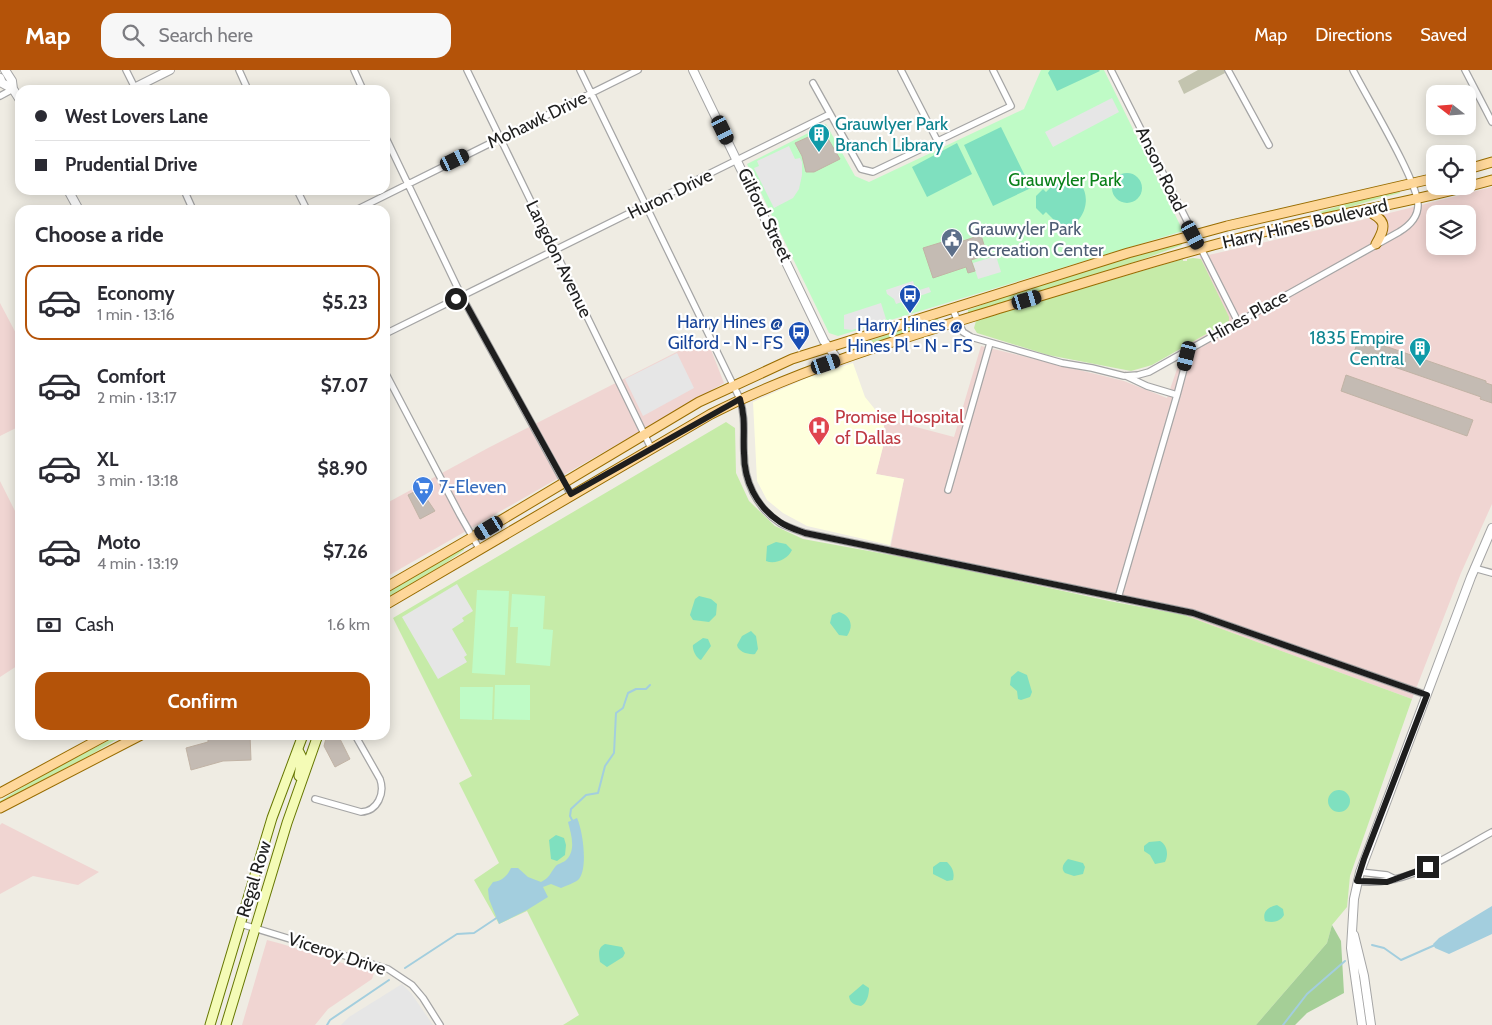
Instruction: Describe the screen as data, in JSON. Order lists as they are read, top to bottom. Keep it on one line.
{"streets":{"main road":["Harry Hines Boulevard","Regal Row"],"street":["Mohawk Drive","Anson Road","Huron Drive","Gilford Street","Langdon Avenue","Hines Place","Viceroy Drive"]},"crossings":[["Mohawk Drive","Langdon Avenue"],["Anson Road","Harry Hines Boulevard"],["Anson Road","Hines Place"],["Huron Drive","Gilford Street"],["Huron Drive","Langdon Avenue"],["Gilford Street","Harry Hines Boulevard"],["Harry Hines Boulevard","Langdon Avenue"],["Harry Hines Boulevard","Hines Place"],["Regal Row","Viceroy Drive"]],"parks":["Grauwyler Park"],"places":{"building":["Grauwlyer Park Branch Library","1835 Empire Central"],"public building":["Grauwyler Park Recreation Center"],"bus stop":["Harry Hines @ Hines Pl - N - FS","Harry Hines @ Gilford - N - FS"],"hospital":["Promise Hospital of Dallas"],"supermarket":["7-Eleven"]},"north":"left","page":{"header":"Map","search":"Search here","nav":["Map","Directions","Saved"],"banner":["West Lovers Lane","Prudential Drive"],"heading":"Choose a ride","list":[{"name":"Economy","note":"1 min · 13:16","value":"$5.23"},{"name":"Comfort","note":"2 min · 13:17","value":"$7.07"},{"name":"XL","note":"3 min · 13:18","value":"$8.90"},{"name":"Moto","note":"4 min · 13:19","value":"$7.26"}],"pay":["Cash","1.6 km"],"buttons":"Confirm"}}
